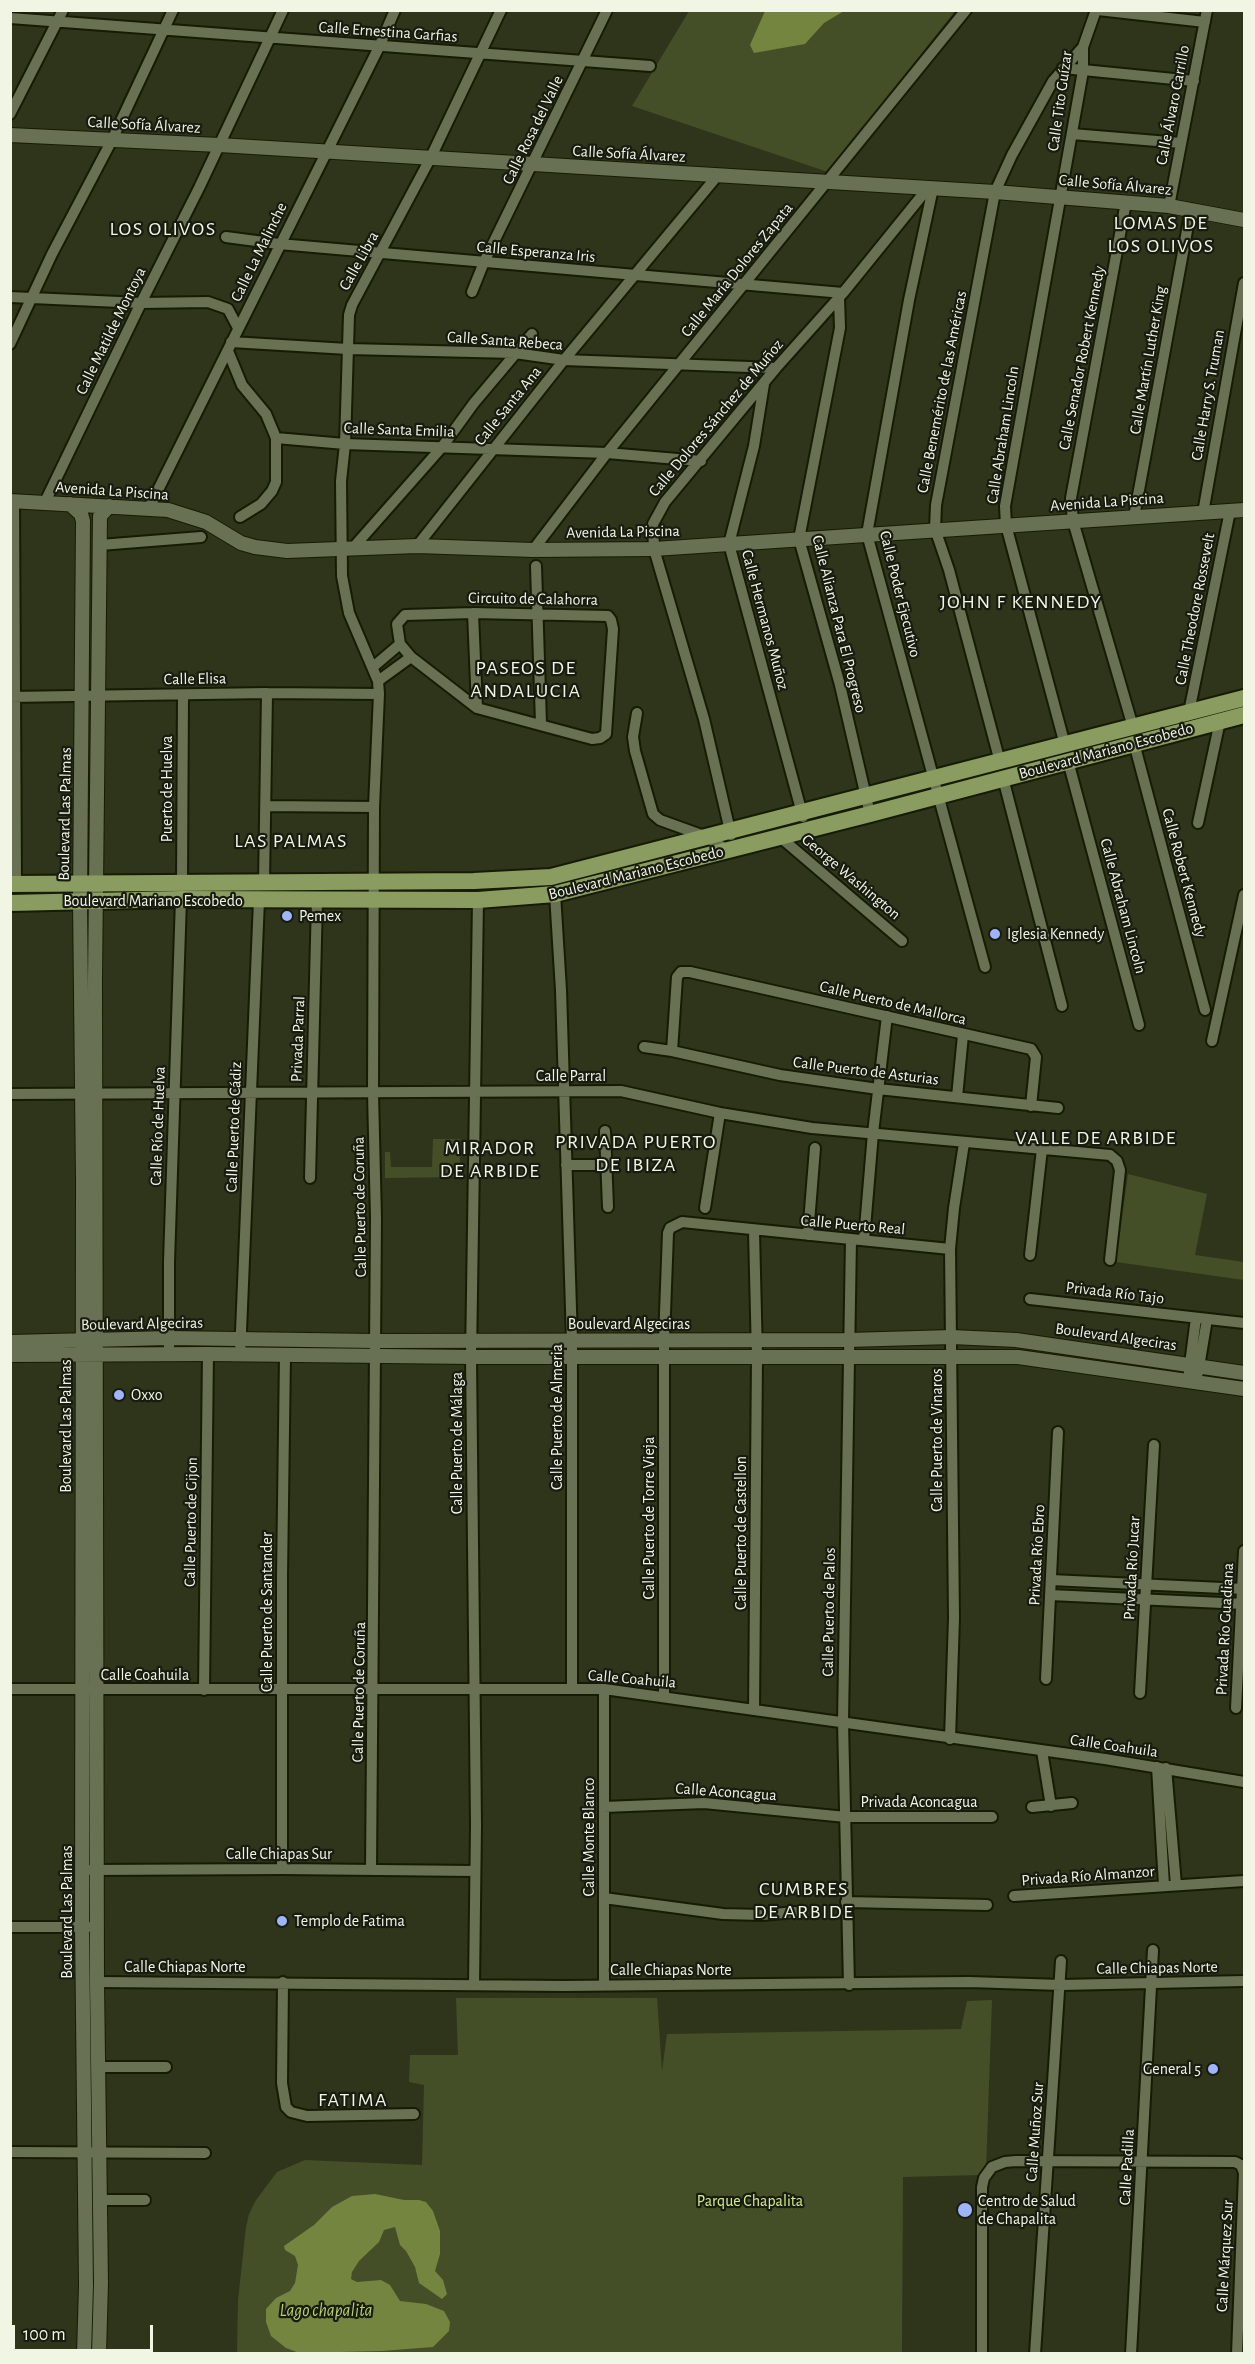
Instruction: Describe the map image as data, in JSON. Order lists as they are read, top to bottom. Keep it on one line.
{"streets":{"main road":["Boulevard Mariano Escobedo"],"street":["Calle Ernestina Garfias","Calle Tito Guízar","Calle Álvaro Carrillo","Calle Sofía Álvarez","Calle Rosa del Valle","Calle La Malinche","Calle Esperanza Iris","Calle Libra","Calle María Dolores Zapata","Calle Matilde Montoya","Calle Santa Rebeca","Calle Senador Robert Kennedy","Calle Martín Luther King","Calle Benemérito de las Américas","Calle Harry S. Truman","Calle Santa Ana","Calle Dolores Sánchez de Muñoz","Calle Santa Emilia","Calle Abraham Lincoln","Avenida La Piscina","Calle Poder Ejecutivo","Circuito de Calahorra","Calle Theodore Rossevelt","Calle Hermanos Muñoz","Calle Alianza Para El Progreso","Calle Elisa","Puerto de Huelva","Boulevard Las Palmas","Calle Robert Kennedy","George Washington","Calle Puerto de Mallorca","Privada Parral","Calle Puerto de Asturias","Calle Parral","Calle Río de Huelva","Calle Puerto de Cádiz","Calle Puerto de Coruña","Calle Puerto Real","Privada Río Tajo","Boulevard Algeciras","Calle Puerto de Almeria","Calle Puerto de Vinaros","Calle Puerto de Málaga","Calle Puerto de Torre Vieja","Calle Puerto de Gijon","Calle Puerto de Castellon","Privada Río Ebro","Privada Río Jucar","Calle Puerto de Santander","Calle Puerto de Palos","Privada Río Guadiana","Calle Coahuila","Calle Aconcagua","Privada Aconcagua","Calle Monte Blanco","Calle Chiapas Sur","Privada Río Almanzor","Calle Chiapas Norte","Calle Muñoz Sur","Calle Padilla","Calle Márquez Sur"]},"crossings":[["Calle Ernestina Garfias","Calle Rosa del Valle"],["Calle Ernestina Garfias","Calle La Malinche"],["Calle Ernestina Garfias","Calle Libra"],["Calle Ernestina Garfias","Calle Matilde Montoya"],["Calle Tito Guízar","Calle Sofía Álvarez"],["Calle Tito Guízar","Calle Benemérito de las Américas"],["Calle Tito Guízar","Calle Abraham Lincoln"],["Calle Álvaro Carrillo","Calle Sofía Álvarez"],["Calle Sofía Álvarez","Calle Rosa del Valle"],["Calle Sofía Álvarez","Calle La Malinche"],["Calle Sofía Álvarez","Calle Libra"],["Calle Sofía Álvarez","Calle María Dolores Zapata"],["Calle Sofía Álvarez","Calle Matilde Montoya"],["Calle Sofía Álvarez","Calle Senador Robert Kennedy"],["Calle Sofía Álvarez","Calle Martín Luther King"],["Calle Sofía Álvarez","Calle Benemérito de las Américas"],["Calle Sofía Álvarez","Calle Santa Ana"],["Calle Sofía Álvarez","Calle Dolores Sánchez de Muñoz"],["Calle Sofía Álvarez","Calle Abraham Lincoln"],["Calle Sofía Álvarez","Calle Poder Ejecutivo"],["Calle Rosa del Valle","Calle Esperanza Iris"],["Calle La Malinche","Calle Esperanza Iris"],["Calle La Malinche","Calle Santa Rebeca"],["Calle La Malinche","Avenida La Piscina"],["Calle Esperanza Iris","Calle Libra"],["Calle Esperanza Iris","Calle María Dolores Zapata"],["Calle Esperanza Iris","Calle Santa Ana"],["Calle Esperanza Iris","Calle Dolores Sánchez de Muñoz"],["Calle Esperanza Iris","Calle Alianza Para El Progreso"],["Calle Libra","Calle Santa Rebeca"],["Calle Libra","Calle Santa Emilia"],["Calle Libra","Avenida La Piscina"],["Calle Libra","Calle Puerto de Coruña"],["Calle María Dolores Zapata","Calle Santa Rebeca"],["Calle María Dolores Zapata","Calle Santa Emilia"],["Calle María Dolores Zapata","Avenida La Piscina"],["Calle Matilde Montoya","Avenida La Piscina"],["Calle Santa Rebeca","Calle Santa Ana"],["Calle Santa Rebeca","Calle Dolores Sánchez de Muñoz"],["Calle Senador Robert Kennedy","Avenida La Piscina"],["Calle Senador Robert Kennedy","Calle Robert Kennedy"],["Calle Martín Luther King","Avenida La Piscina"],["Calle Benemérito de las Américas","Avenida La Piscina"],["Calle Benemérito de las Américas","Boulevard Mariano Escobedo"],["Calle Harry S. Truman","Avenida La Piscina"],["Calle Santa Ana","Calle Santa Emilia"],["Calle Santa Ana","Avenida La Piscina"],["Calle Dolores Sánchez de Muñoz","Calle Santa Emilia"],["Calle Dolores Sánchez de Muñoz","Avenida La Piscina"],["Calle Dolores Sánchez de Muñoz","Calle Poder Ejecutivo"],["Calle Dolores Sánchez de Muñoz","Calle Hermanos Muñoz"],["Calle Dolores Sánchez de Muñoz","Calle Alianza Para El Progreso"],["Calle Dolores Sánchez de Muñoz","Boulevard Mariano Escobedo"],["Calle Abraham Lincoln","Avenida La Piscina"],["Calle Abraham Lincoln","Boulevard Mariano Escobedo"],["Avenida La Piscina","Calle Poder Ejecutivo"],["Avenida La Piscina","Calle Theodore Rossevelt"],["Avenida La Piscina","Calle Hermanos Muñoz"],["Avenida La Piscina","Calle Alianza Para El Progreso"],["Avenida La Piscina","Boulevard Las Palmas"],["Avenida La Piscina","Calle Robert Kennedy"],["Avenida La Piscina","Calle Puerto de Coruña"],["Calle Poder Ejecutivo","Boulevard Mariano Escobedo"],["Calle Theodore Rossevelt","Boulevard Mariano Escobedo"],["Calle Hermanos Muñoz","Boulevard Mariano Escobedo"],["Calle Alianza Para El Progreso","Boulevard Mariano Escobedo"],["Calle Elisa","Puerto de Huelva"],["Calle Elisa","Boulevard Las Palmas"],["Calle Elisa","Calle Puerto de Coruña"],["Boulevard Mariano Escobedo","Puerto de Huelva"],["Boulevard Mariano Escobedo","Boulevard Las Palmas"],["Boulevard Mariano Escobedo","Calle Robert Kennedy"],["Boulevard Mariano Escobedo","George Washington"],["Boulevard Mariano Escobedo","Privada Parral"],["Boulevard Mariano Escobedo","Calle Río de Huelva"],["Boulevard Mariano Escobedo","Calle Puerto de Cádiz"],["Boulevard Mariano Escobedo","Calle Puerto de Coruña"],["Boulevard Mariano Escobedo","Calle Puerto de Almeria"],["Boulevard Mariano Escobedo","Calle Puerto de Málaga"],["Puerto de Huelva","Calle Río de Huelva"],["Boulevard Las Palmas","Calle Parral"],["Boulevard Las Palmas","Boulevard Algeciras"],["Boulevard Las Palmas","Calle Coahuila"],["Boulevard Las Palmas","Calle Chiapas Sur"],["Boulevard Las Palmas","Calle Chiapas Norte"],["Calle Puerto de Mallorca","Calle Puerto de Asturias"],["Privada Parral","Calle Parral"],["Calle Parral","Calle Río de Huelva"],["Calle Parral","Calle Puerto de Cádiz"],["Calle Parral","Calle Puerto de Coruña"],["Calle Parral","Calle Puerto de Almeria"],["Calle Parral","Calle Puerto de Vinaros"],["Calle Parral","Calle Puerto de Málaga"],["Calle Río de Huelva","Boulevard Algeciras"],["Calle Puerto de Cádiz","Boulevard Algeciras"],["Calle Puerto de Coruña","Boulevard Algeciras"],["Calle Puerto de Coruña","Calle Coahuila"],["Calle Puerto de Coruña","Calle Chiapas Sur"],["Calle Puerto Real","Calle Puerto de Vinaros"],["Calle Puerto Real","Calle Puerto de Torre Vieja"],["Calle Puerto Real","Calle Puerto de Castellon"],["Calle Puerto Real","Calle Puerto de Palos"],["Boulevard Algeciras","Calle Puerto de Almeria"],["Boulevard Algeciras","Calle Puerto de Vinaros"],["Boulevard Algeciras","Calle Puerto de Málaga"],["Boulevard Algeciras","Calle Puerto de Torre Vieja"],["Boulevard Algeciras","Calle Puerto de Gijon"],["Boulevard Algeciras","Calle Puerto de Castellon"],["Boulevard Algeciras","Calle Puerto de Santander"],["Boulevard Algeciras","Calle Puerto de Palos"],["Calle Puerto de Almeria","Calle Coahuila"],["Calle Puerto de Vinaros","Calle Coahuila"],["Calle Puerto de Málaga","Calle Coahuila"],["Calle Puerto de Málaga","Calle Chiapas Sur"],["Calle Puerto de Málaga","Calle Chiapas Norte"],["Calle Puerto de Torre Vieja","Calle Coahuila"],["Calle Puerto de Gijon","Calle Coahuila"],["Calle Puerto de Castellon","Calle Coahuila"],["Calle Puerto de Santander","Calle Coahuila"],["Calle Puerto de Santander","Calle Chiapas Sur"],["Calle Puerto de Palos","Calle Coahuila"],["Calle Puerto de Palos","Calle Aconcagua"],["Calle Puerto de Palos","Privada Aconcagua"],["Calle Puerto de Palos","Calle Chiapas Norte"],["Calle Coahuila","Calle Monte Blanco"],["Calle Coahuila","Privada Río Almanzor"],["Calle Aconcagua","Privada Aconcagua"],["Calle Aconcagua","Calle Monte Blanco"],["Calle Monte Blanco","Calle Chiapas Norte"],["Calle Chiapas Norte","Calle Muñoz Sur"],["Calle Chiapas Norte","Calle Padilla"],["Calle Padilla","Calle Márquez Sur"]],"districts":["LOMAS DE LOS OLIVOS","LOS OLIVOS","JOHN F KENNEDY","PASEOS DE ANDALUCIA","LAS PALMAS","VALLE DE ARBIDE","PRIVADA PUERTO DE IBIZA","MIRADOR DE ARBIDE","CUMBRES DE ARBIDE","FATIMA"],"water":["Lago chapalita"],"parks":["Parque Chapalita"],"places":["Pemex","Iglesia Kennedy","Oxxo","Templo de Fatima","General 5","Centro de Salud de Chapalita"],"scale_bar":"100 m"}
